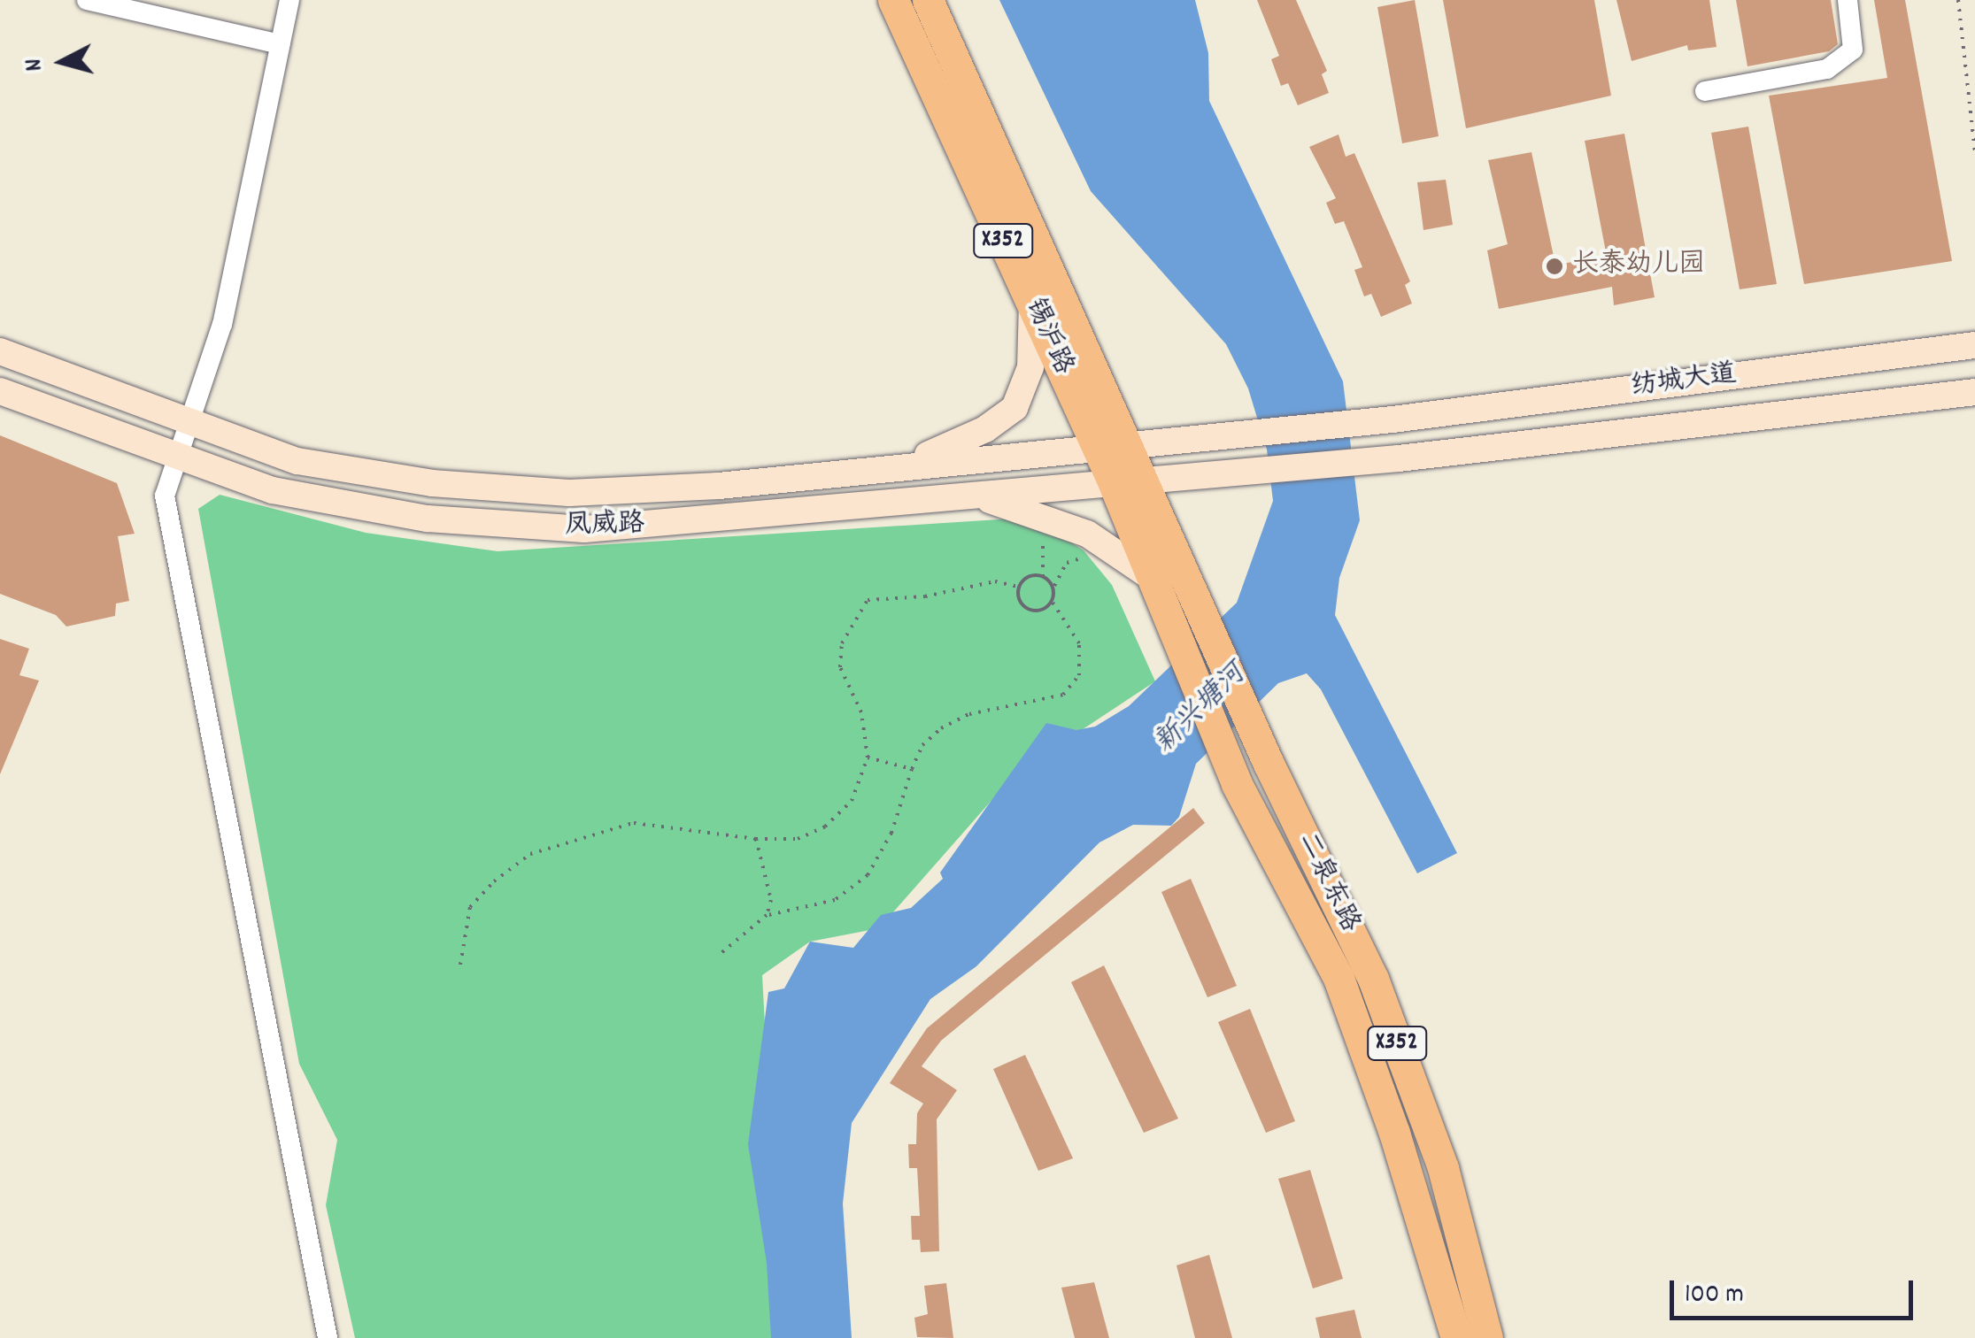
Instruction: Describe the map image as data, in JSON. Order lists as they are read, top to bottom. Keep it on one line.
{"streets":{"main road":["X352","锡沪路","纺城大道","凤威路","二泉东路"]},"crossings":[["锡沪路","凤威路"],["锡沪路","二泉东路"],["纺城大道","凤威路"],["凤威路","二泉东路"]],"water":["新兴塘河"],"places":["长泰幼儿园"],"scale_bar":"100 m","north":"left"}
